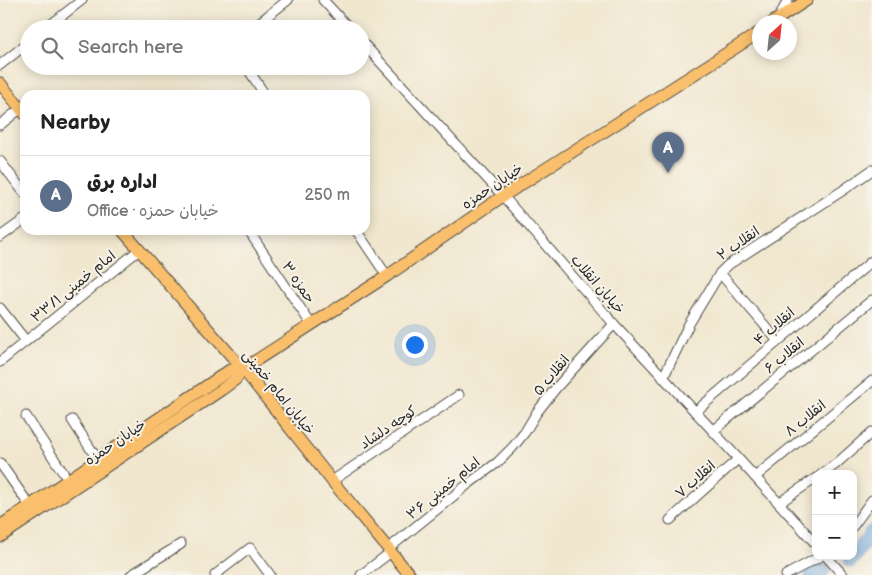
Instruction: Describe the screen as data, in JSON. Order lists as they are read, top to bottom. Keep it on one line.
{"streets":{"main road":["خیابان حمزه","خیابان امام خمینی"],"street":["انقلاب ۲","حمزه ۳","خیابان انقلاب","امام خمینی ۳۳/۱","انقلاب ۴","انقلاب ۶","انقلاب ۵","انقلاب ۸","کوچه دلشاد","انقلاب ۷","امام خمینی ۳۶"]},"crossings":[["خیابان حمزه","حمزه ۳"],["خیابان حمزه","خیابان انقلاب"],["خیابان حمزه","خیابان امام خمینی"],["انقلاب ۲","خیابان انقلاب"],["خیابان انقلاب","انقلاب ۴"],["خیابان انقلاب","انقلاب ۶"],["خیابان انقلاب","انقلاب ۵"],["خیابان انقلاب","انقلاب ۸"],["خیابان انقلاب","انقلاب ۷"],["امام خمینی ۳۳/۱","خیابان امام خمینی"],["انقلاب ۵","امام خمینی ۳۶"],["خیابان امام خمینی","کوچه دلشاد"],["خیابان امام خمینی","امام خمینی ۳۶"]],"north":"top right","page":{"search":"Search here","heading":"Nearby","pins":"A","list":[{"mark":"A","name":"اداره برق","note":"Office · خیابان حمزه","value":"250 m"}],"map_buttons":["+","−"]}}
